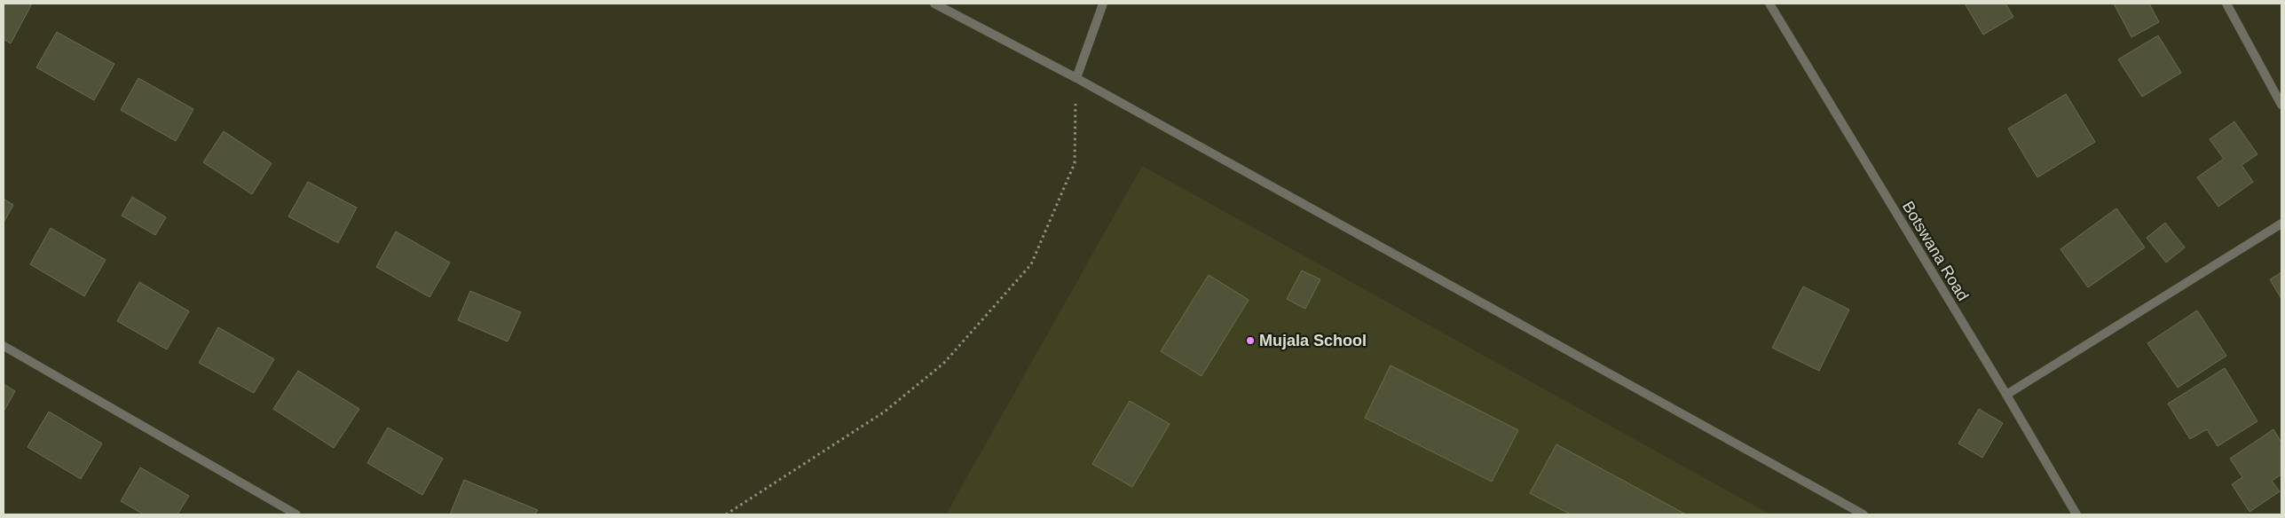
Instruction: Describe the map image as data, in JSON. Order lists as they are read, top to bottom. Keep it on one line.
{"streets":{"street":["Botswana Road"]},"places":["Mujala School"]}
